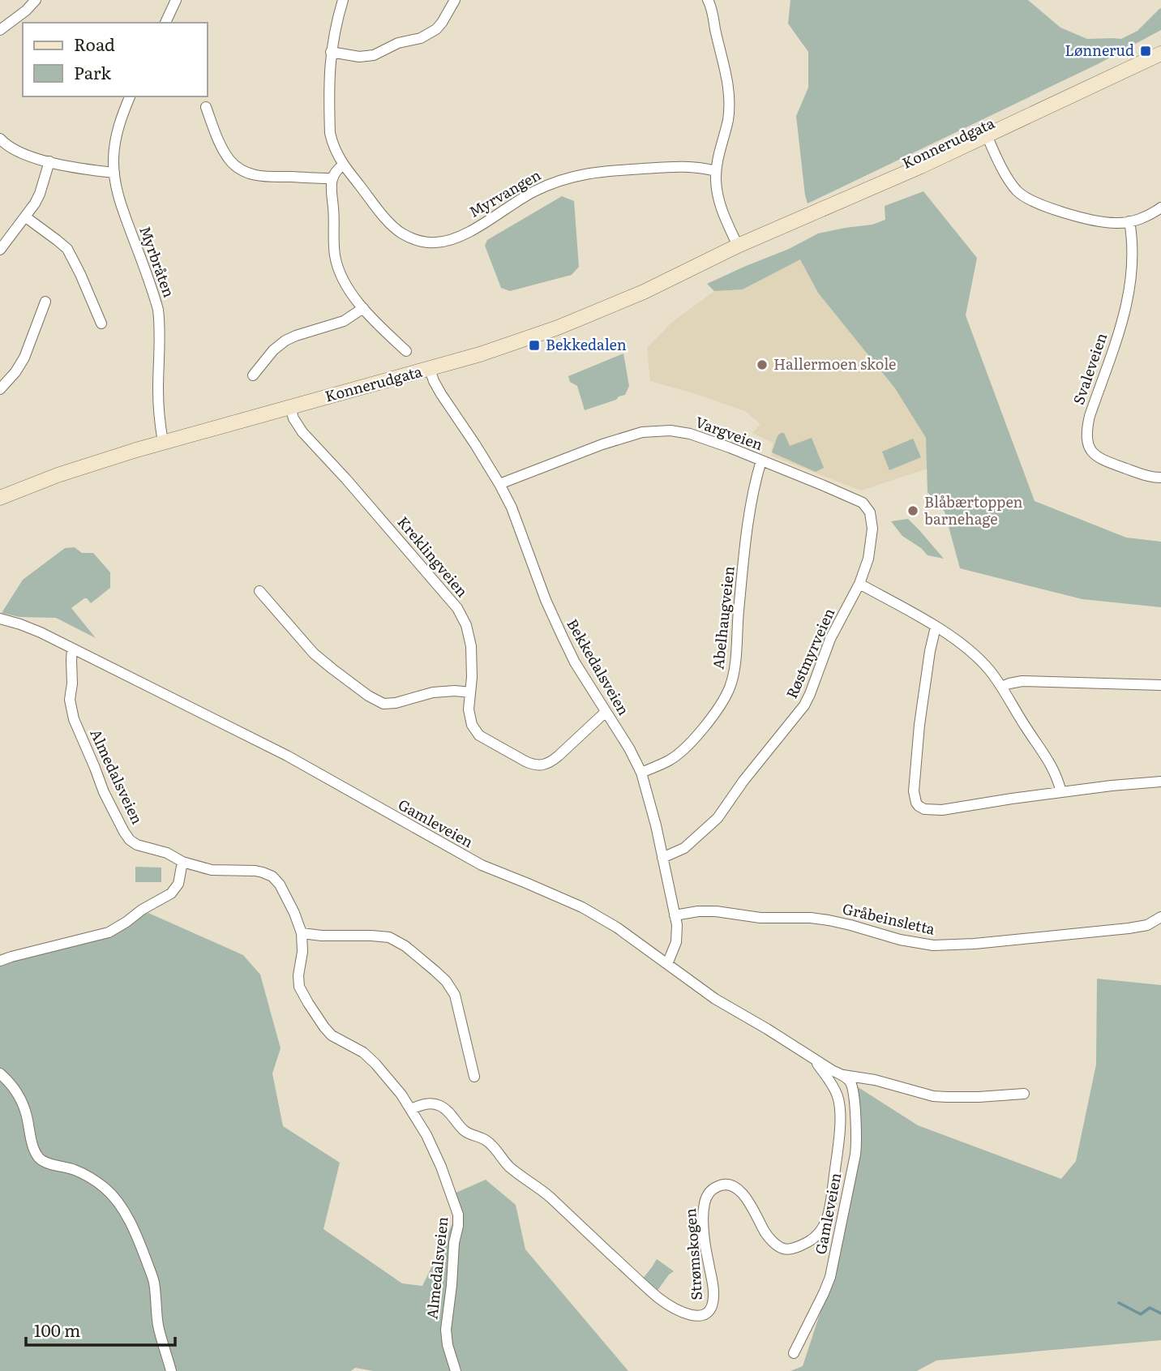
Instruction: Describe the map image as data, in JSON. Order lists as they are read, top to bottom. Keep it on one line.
{"streets":{"main road":["Konnerudgata"],"street":["Myrvangen","Myrbråten","Svaleveien","Vargveien","Kreklingveien","Abelhaugveien","Røstmyrveien","Bekkedalsveien","Almedalsveien","Gamleveien","Gråbeinsletta","Strømskogen"]},"crossings":[["Konnerudgata","Myrbråten"],["Konnerudgata","Kreklingveien"],["Konnerudgata","Bekkedalsveien"],["Vargveien","Abelhaugveien"],["Vargveien","Røstmyrveien"],["Vargveien","Bekkedalsveien"],["Kreklingveien","Bekkedalsveien"],["Abelhaugveien","Bekkedalsveien"],["Røstmyrveien","Bekkedalsveien"],["Bekkedalsveien","Gamleveien"],["Bekkedalsveien","Gråbeinsletta"],["Almedalsveien","Gamleveien"],["Almedalsveien","Strømskogen"],["Gamleveien","Strømskogen"]],"places":{"transit":["Lønnerud","Bekkedalen"],"other":["Hallermoen skole","Blåbærtoppen barnehage"]},"legend":["Road","Park"],"scale_bar":"100 m"}
